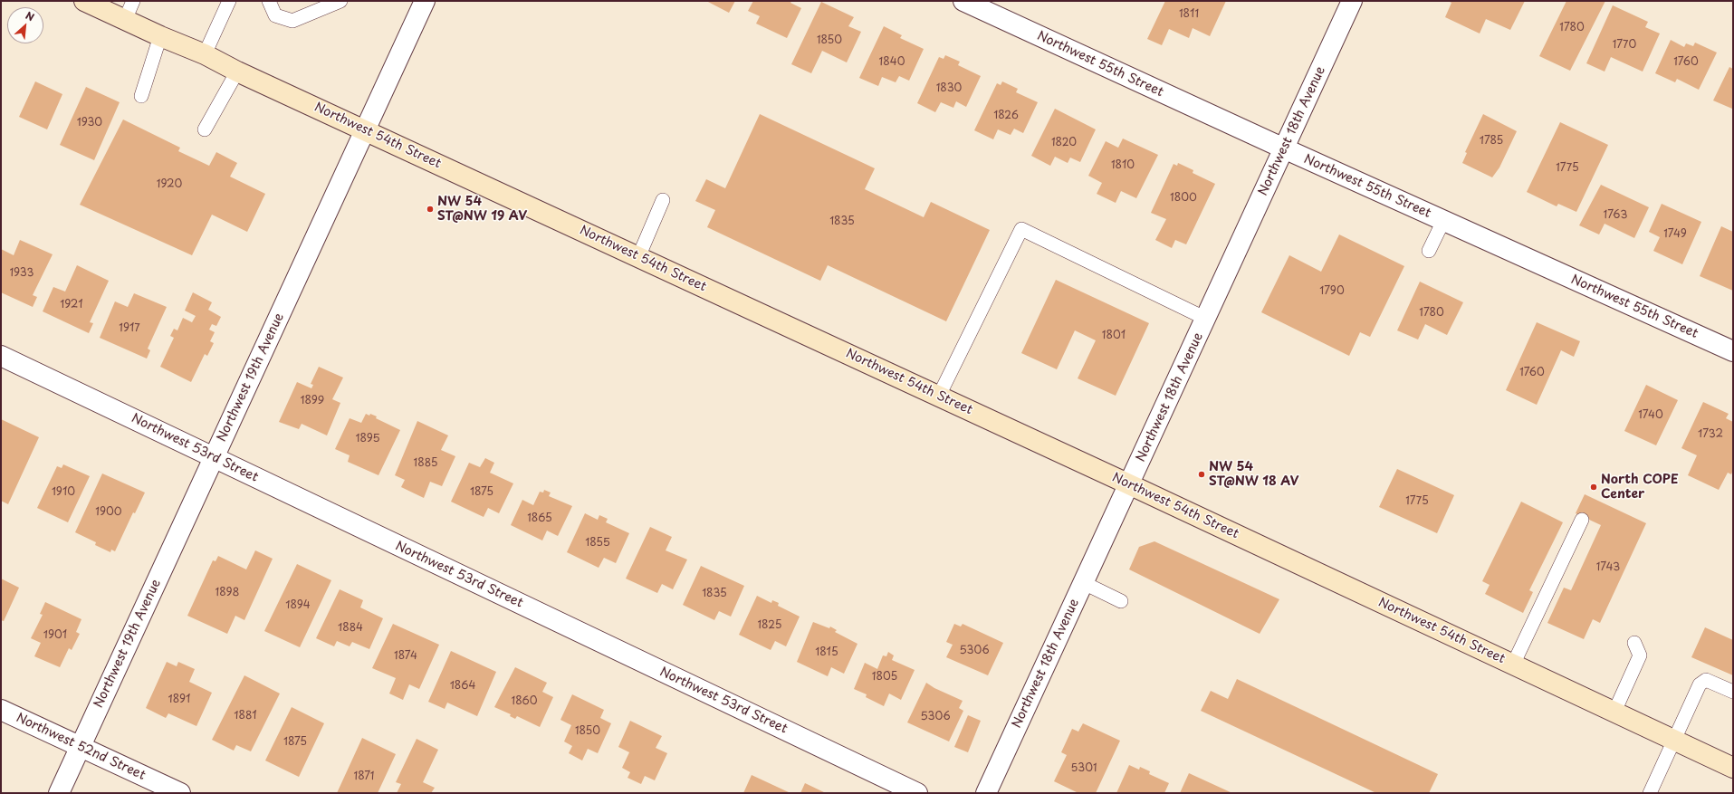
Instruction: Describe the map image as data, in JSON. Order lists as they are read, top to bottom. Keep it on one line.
{"streets":{"main road":["Northwest 54th Street"],"street":["Northwest 55th Street","Northwest 18th Avenue","Northwest 19th Avenue","Northwest 53rd Street","Northwest 52nd Street"]},"crossings":[["Northwest 55th Street","Northwest 18th Avenue"],["Northwest 18th Avenue","Northwest 54th Street"],["Northwest 54th Street","Northwest 19th Avenue"],["Northwest 19th Avenue","Northwest 53rd Street"],["Northwest 19th Avenue","Northwest 52nd Street"]],"places":["NW 54 ST@NW 19 AV","NW 54 ST@NW 18 AV","North COPE Center"],"house_numbers":["1811","1780","1850","1770","1840","1760","1830","1826","1930","1785","1820","1810","1775","1920","1800","1763","1835","1749","1933","1790","1921","1780","1917","1801","1760","1899","1740","1732","1895","1885","1910","1875","1775","1900","1865","1855","1743","1898","1835","1894","1825","1884","1901","5306","1815","1874","1805","1864","1891","1860","1881","5306","1850","1875","5301","1871"],"north":"top right"}
